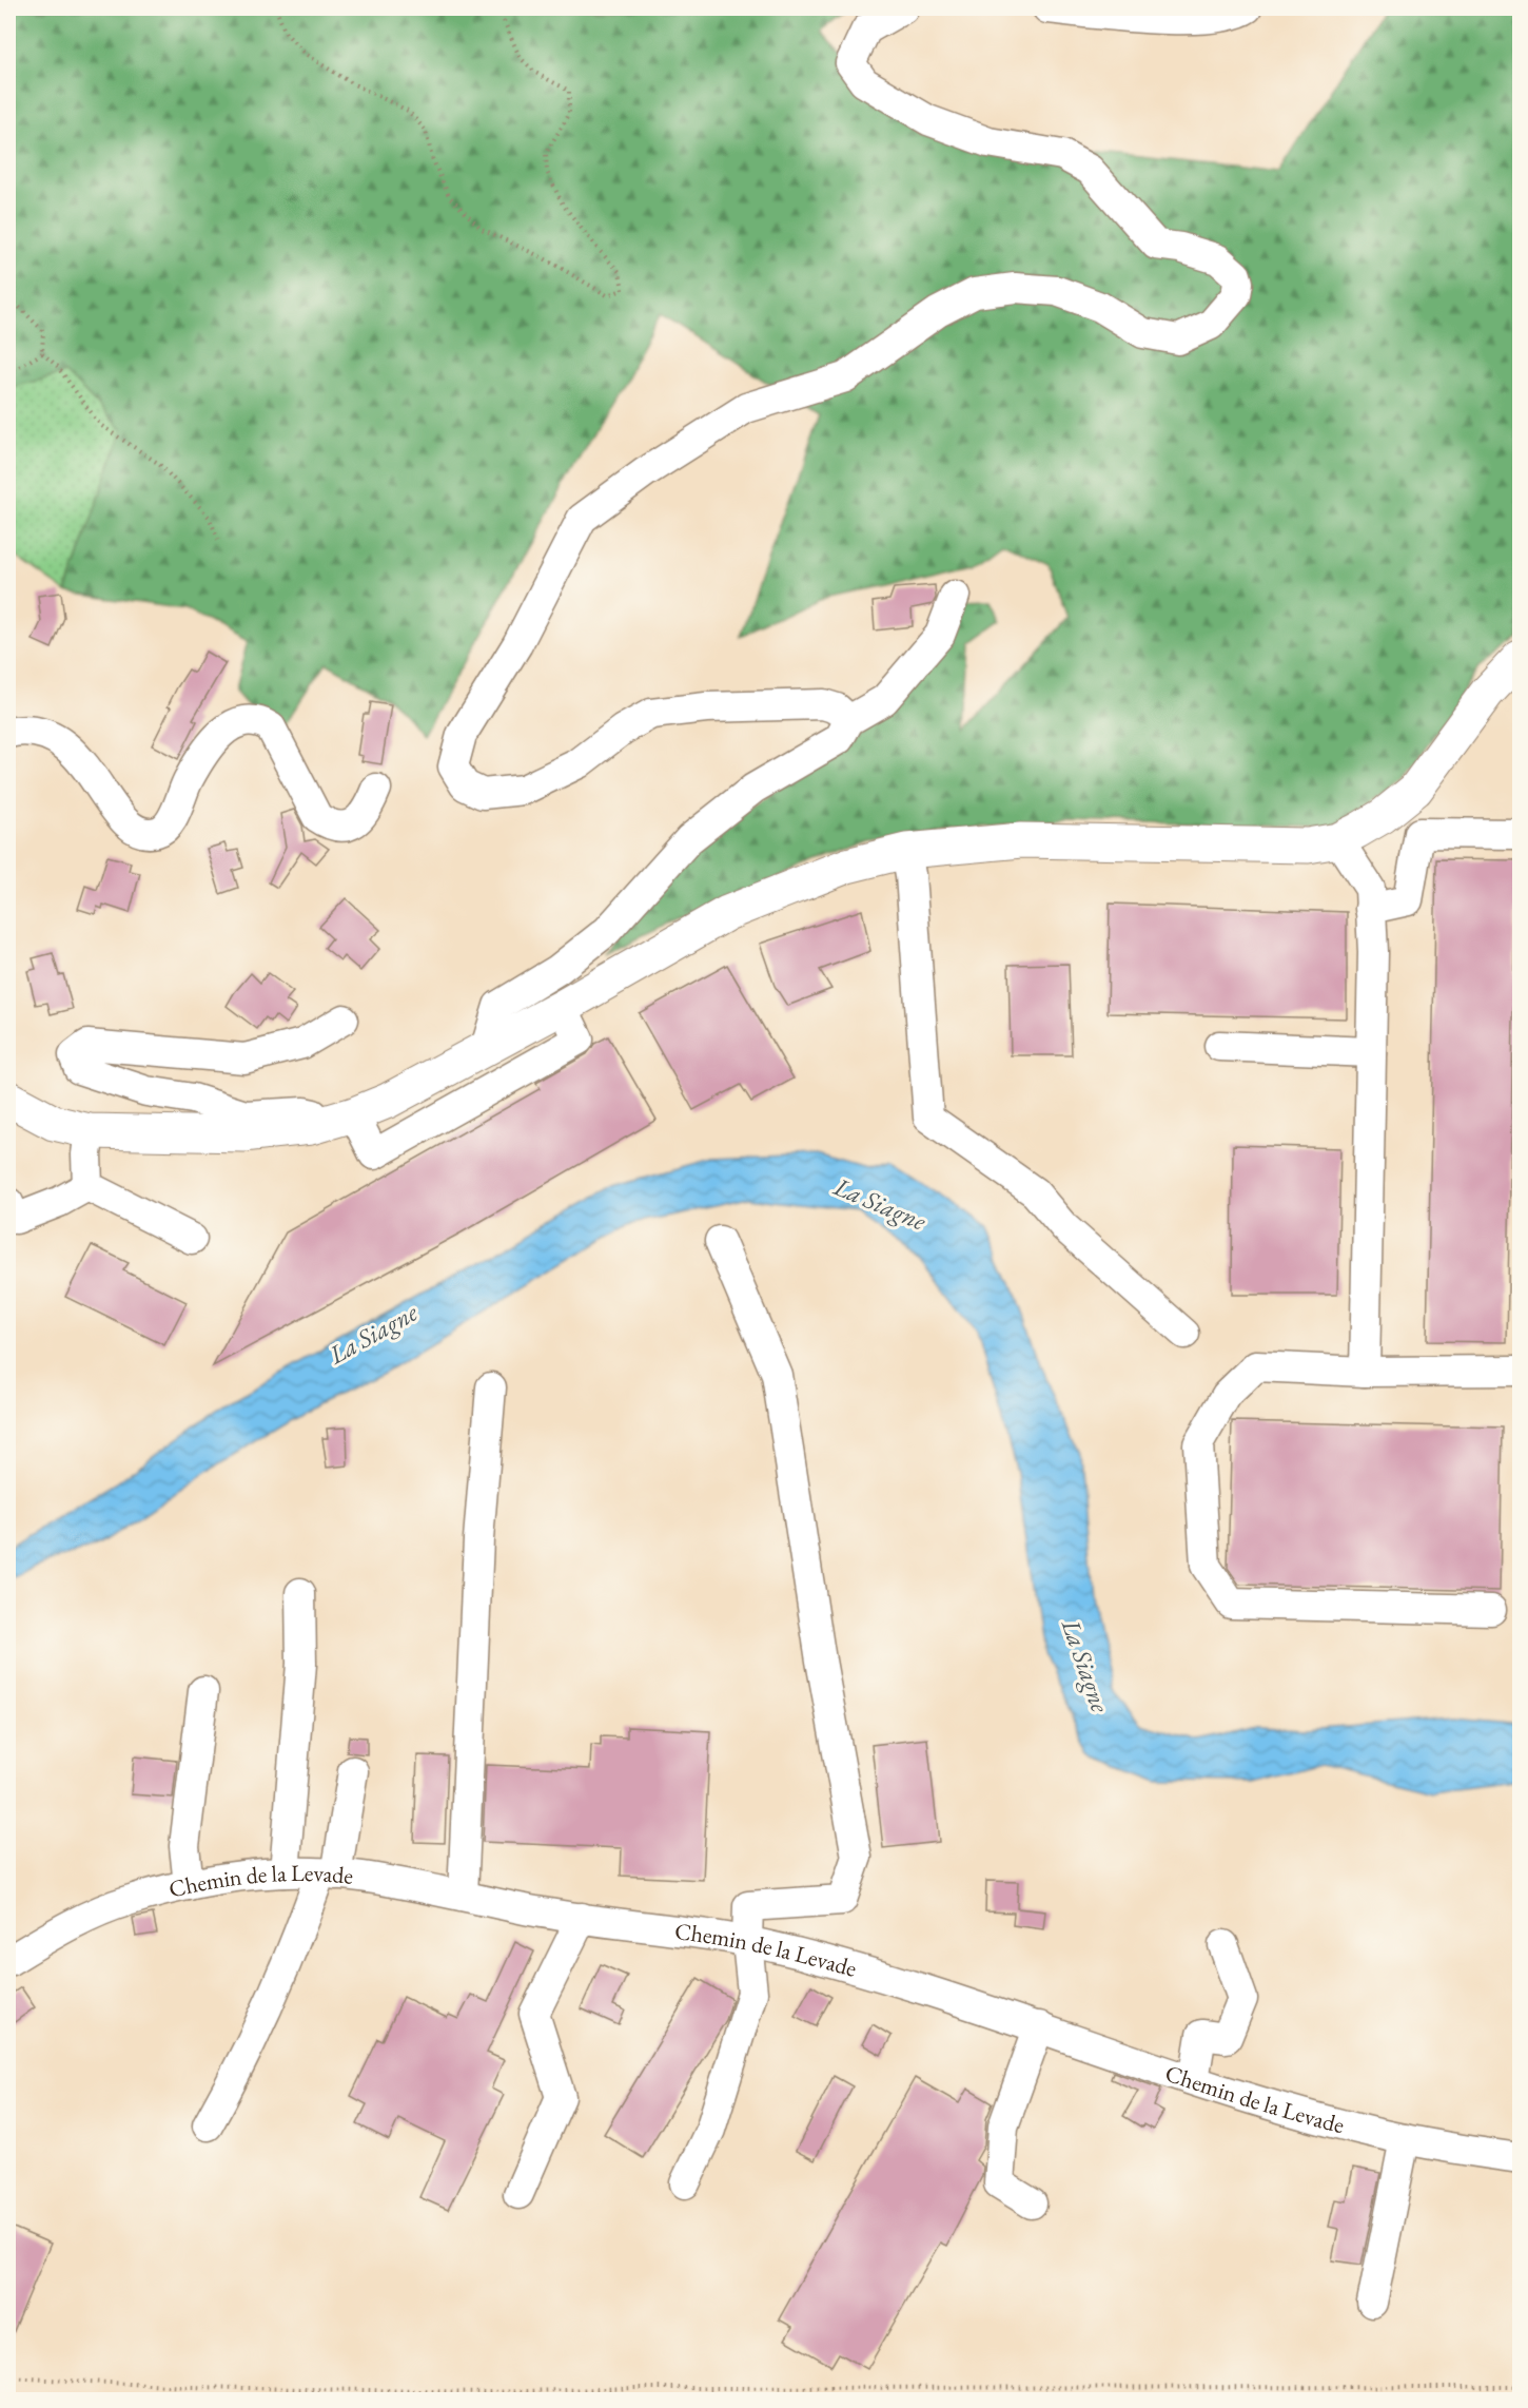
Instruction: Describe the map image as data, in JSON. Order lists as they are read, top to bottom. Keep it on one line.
{"streets":{"street":["Chemin de la Levade"]},"water":["La Siagne"]}
